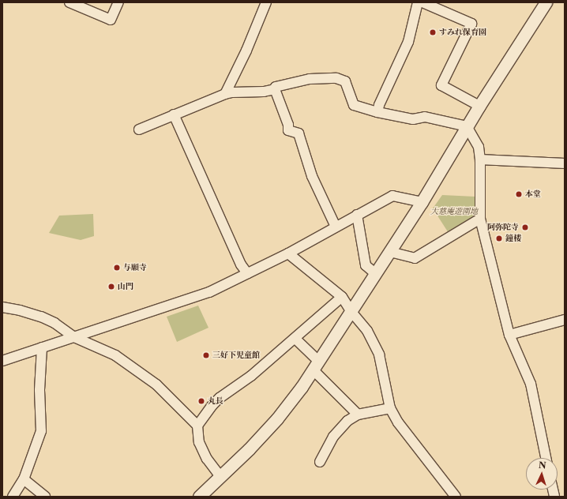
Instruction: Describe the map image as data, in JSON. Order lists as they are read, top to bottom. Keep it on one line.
{"parks":["大慈庵遊園地"],"places":["すみれ保育園","本堂","阿弥陀寺","鐘楼","与願寺","山門","三好下児童館","丸長"],"north":"top"}
